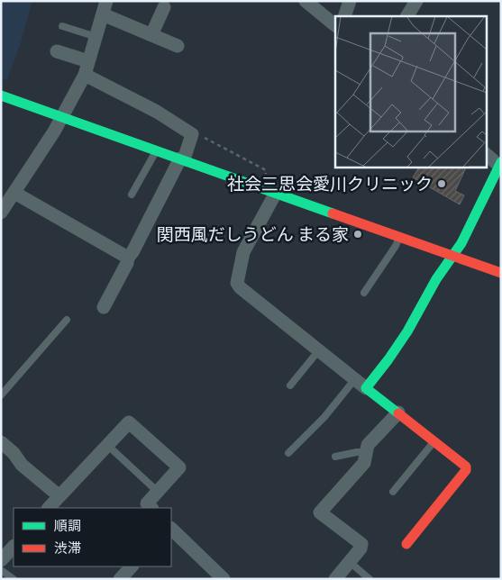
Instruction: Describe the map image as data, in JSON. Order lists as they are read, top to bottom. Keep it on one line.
{"places":["社会三思会愛川クリニック","関西風だしうどん まる家"],"legend":["順調","渋滞"]}
